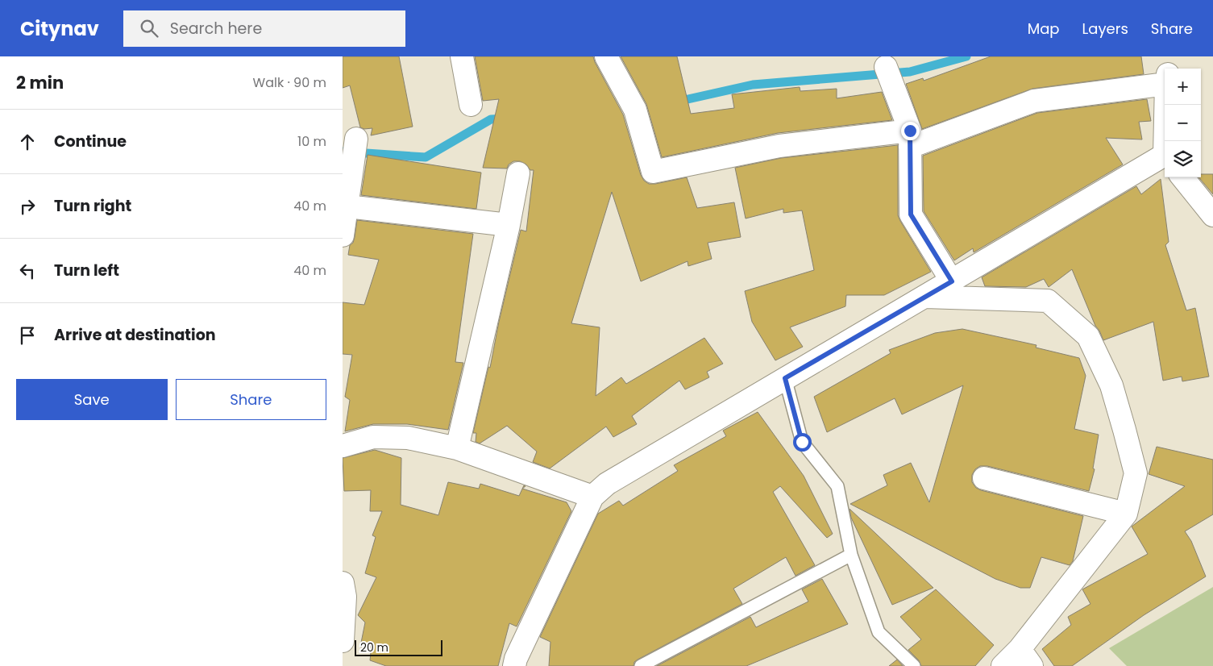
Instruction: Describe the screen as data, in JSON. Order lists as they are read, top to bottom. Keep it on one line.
{"scale_bar":"20 m","page":{"header":"Citynav","search":"Search here","nav":["Map","Layers","Share"],"heading":["2 min","Walk · 90 m"],"map_buttons":["+","−"],"list":[["Continue","10 m"],["Turn right","40 m"],["Turn left","40 m"],"Arrive at destination"],"buttons":["Save","Share"],"scale":"20 m"}}
